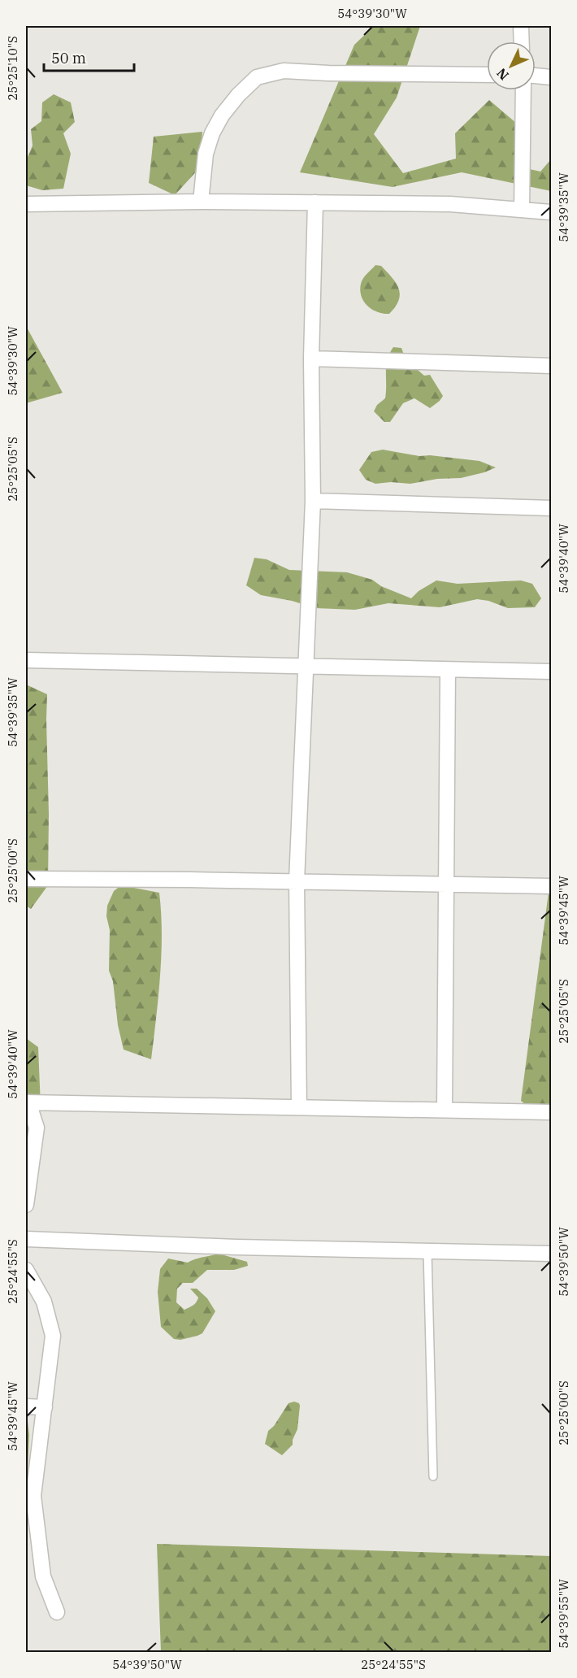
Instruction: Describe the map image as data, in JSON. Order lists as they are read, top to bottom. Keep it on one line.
{"scale_bar":"50 m","north":"bottom left","coordinates":["54°39'30\"W","25°25'10\"S","54°39'35\"W","25°25'05\"S","54°39'40\"W","25°25'00\"S","54°39'45\"W","54°39'50\"W","25°24'55\"S","54°39'55\"W"]}
